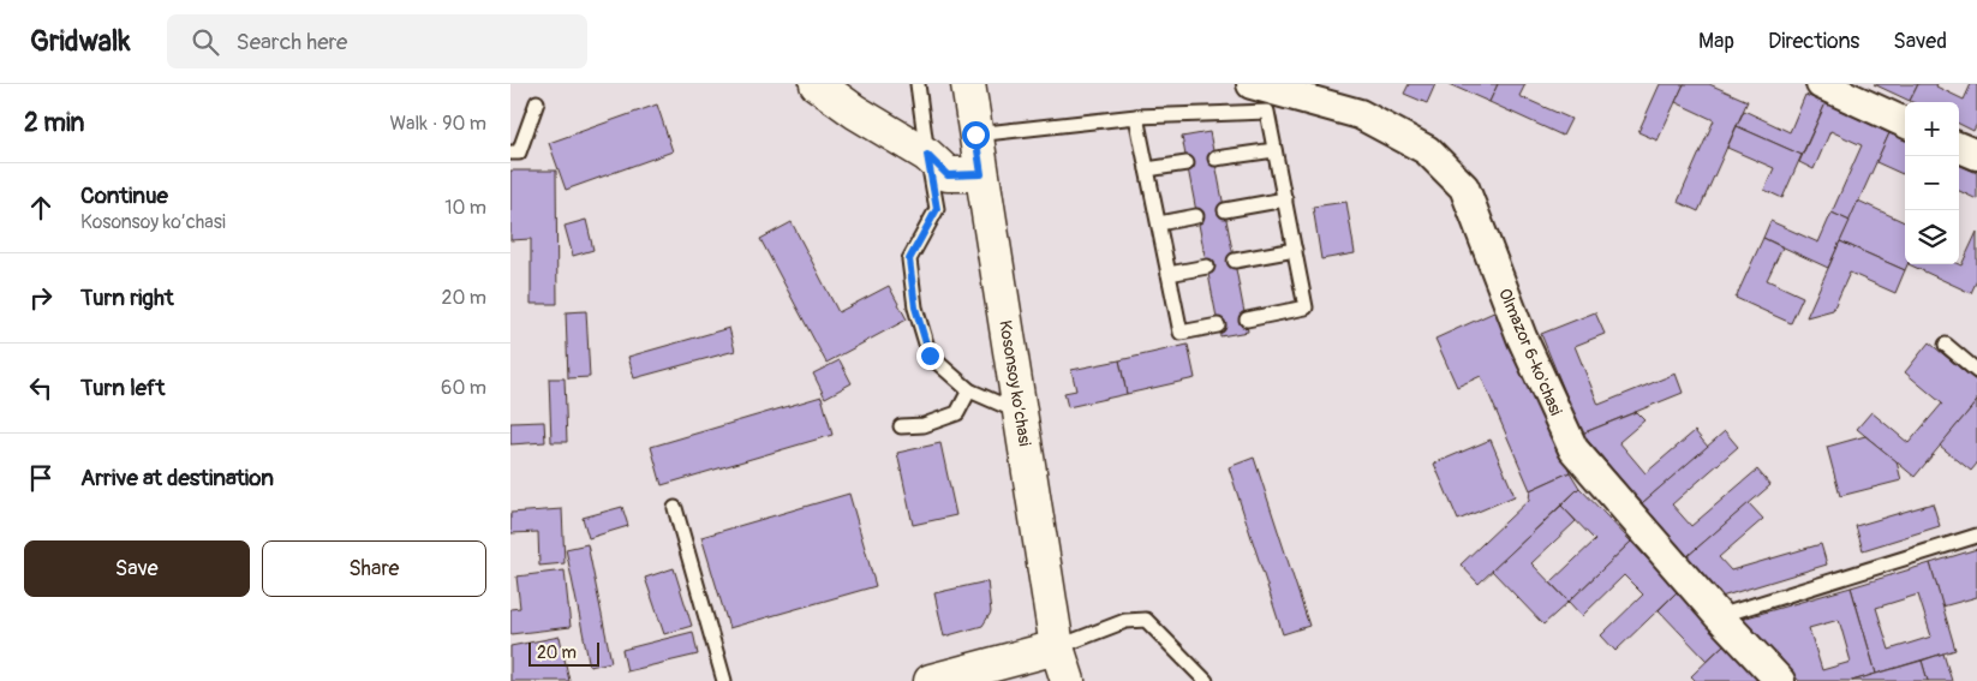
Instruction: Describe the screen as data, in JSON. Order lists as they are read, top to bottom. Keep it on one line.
{"streets":{"main road":["Kosonsoy ko’chasi"],"street":["Olmazor 6-ko'chasi"]},"scale_bar":"20 m","page":{"header":"Gridwalk","search":"Search here","nav":["Map","Directions","Saved"],"heading":["2 min","Walk · 90 m"],"map_buttons":["+","−"],"list":[["Continue","Kosonsoy ko’chasi","10 m"],["Turn right","20 m"],["Turn left","60 m"],"Arrive at destination"],"buttons":["Save","Share"],"scale":"20 m"}}
